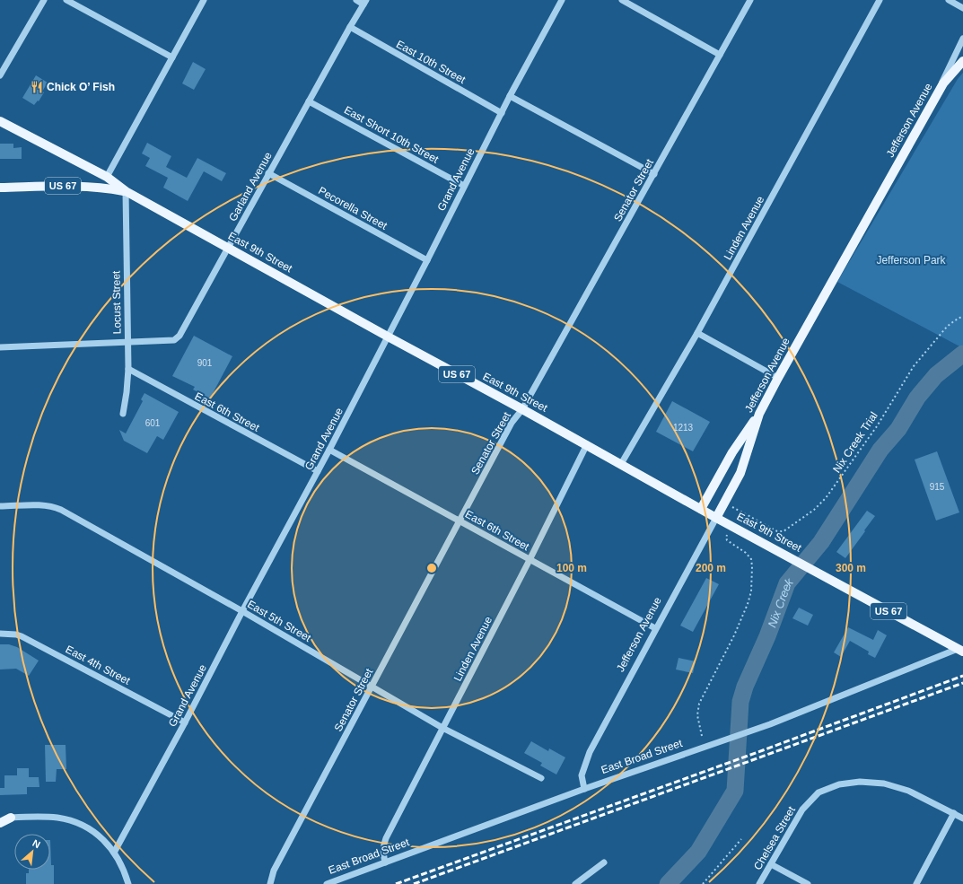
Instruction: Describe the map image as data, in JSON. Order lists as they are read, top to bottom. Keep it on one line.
{"streets":{"main road":["Jefferson Avenue","US 67","East 9th Street"],"street":["East 10th Street","East Short 10th Street","Grand Avenue","Garland Avenue","Senator Street","Pecorella Street","Linden Avenue","Locust Street","East 6th Street","East 5th Street","East 4th Street","East Broad Street","Chelsea Street"],"path":["Nix Creek Trial"]},"crossings":[["East 10th Street","Grand Avenue"],["East 10th Street","Garland Avenue"],["Jefferson Avenue","East 9th Street"],["Jefferson Avenue","East 6th Street"],["Jefferson Avenue","East Broad Street"],["East Short 10th Street","Grand Avenue"],["East Short 10th Street","Garland Avenue"],["Grand Avenue","Pecorella Street"],["Grand Avenue","East 9th Street"],["Grand Avenue","East 6th Street"],["Grand Avenue","East 5th Street"],["Grand Avenue","East 4th Street"],["US 67","East 9th Street"],["US 67","Locust Street"],["Garland Avenue","Pecorella Street"],["Garland Avenue","East 9th Street"],["Garland Avenue","Locust Street"],["Senator Street","East 9th Street"],["Senator Street","East 6th Street"],["Senator Street","East 5th Street"],["Linden Avenue","East 9th Street"],["Linden Avenue","East 6th Street"],["Linden Avenue","East 5th Street"],["Linden Avenue","East Broad Street"],["East 9th Street","Locust Street"],["East 9th Street","East Broad Street"],["Locust Street","East 6th Street"]],"water":["Nix Creek"],"parks":["Jefferson Park"],"places":{"restaurant":["Chick O’ Fish"]},"house_numbers":["901","601","1213","915"],"north":"top right","rings":["100 m","200 m","300 m"]}
